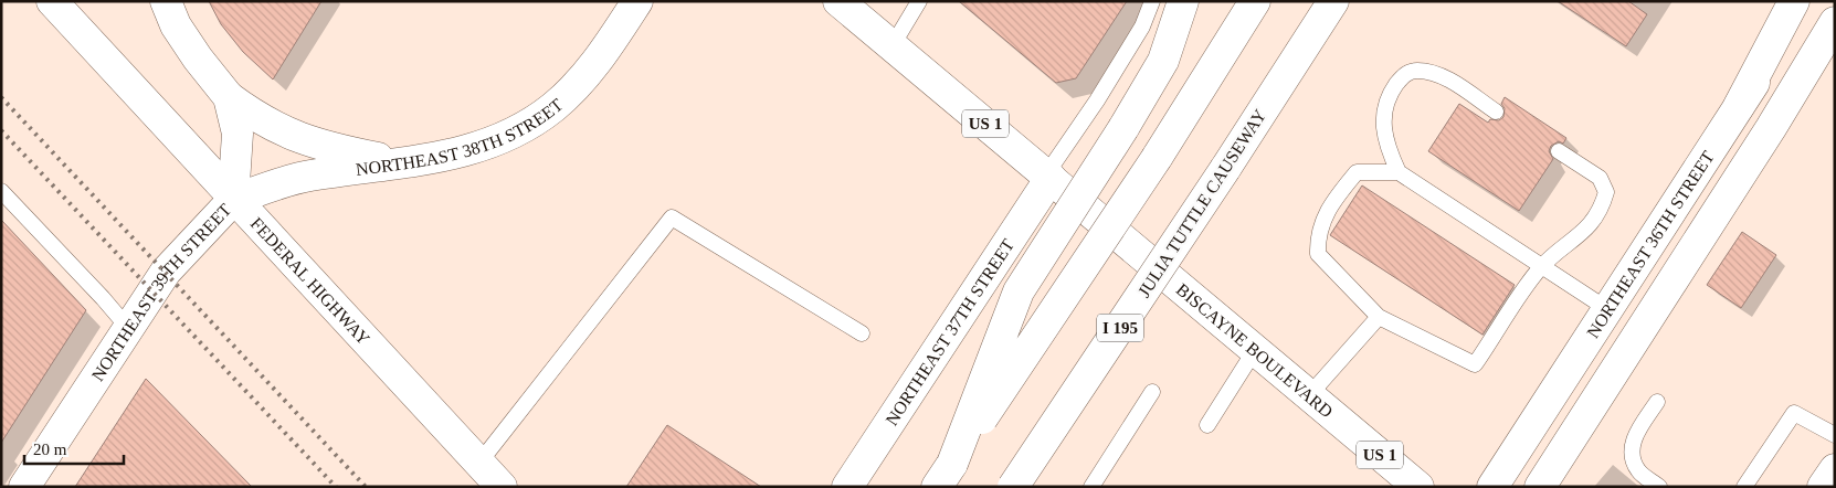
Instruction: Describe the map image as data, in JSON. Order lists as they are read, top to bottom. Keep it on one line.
{"streets":{"main road":["US 1","NORTHEAST 38TH STREET","JULIA TUTTLE CAUSEWAY","NORTHEAST 36TH STREET","FEDERAL HIGHWAY","NORTHEAST 39TH STREET","I 195","NORTHEAST 37TH STREET","BISCAYNE BOULEVARD"]},"crossings":[["NORTHEAST 38TH STREET","FEDERAL HIGHWAY"],["NORTHEAST 38TH STREET","NORTHEAST 39TH STREET"],["FEDERAL HIGHWAY","NORTHEAST 39TH STREET"],["NORTHEAST 37TH STREET","BISCAYNE BOULEVARD"]],"scale_bar":"20 m"}
